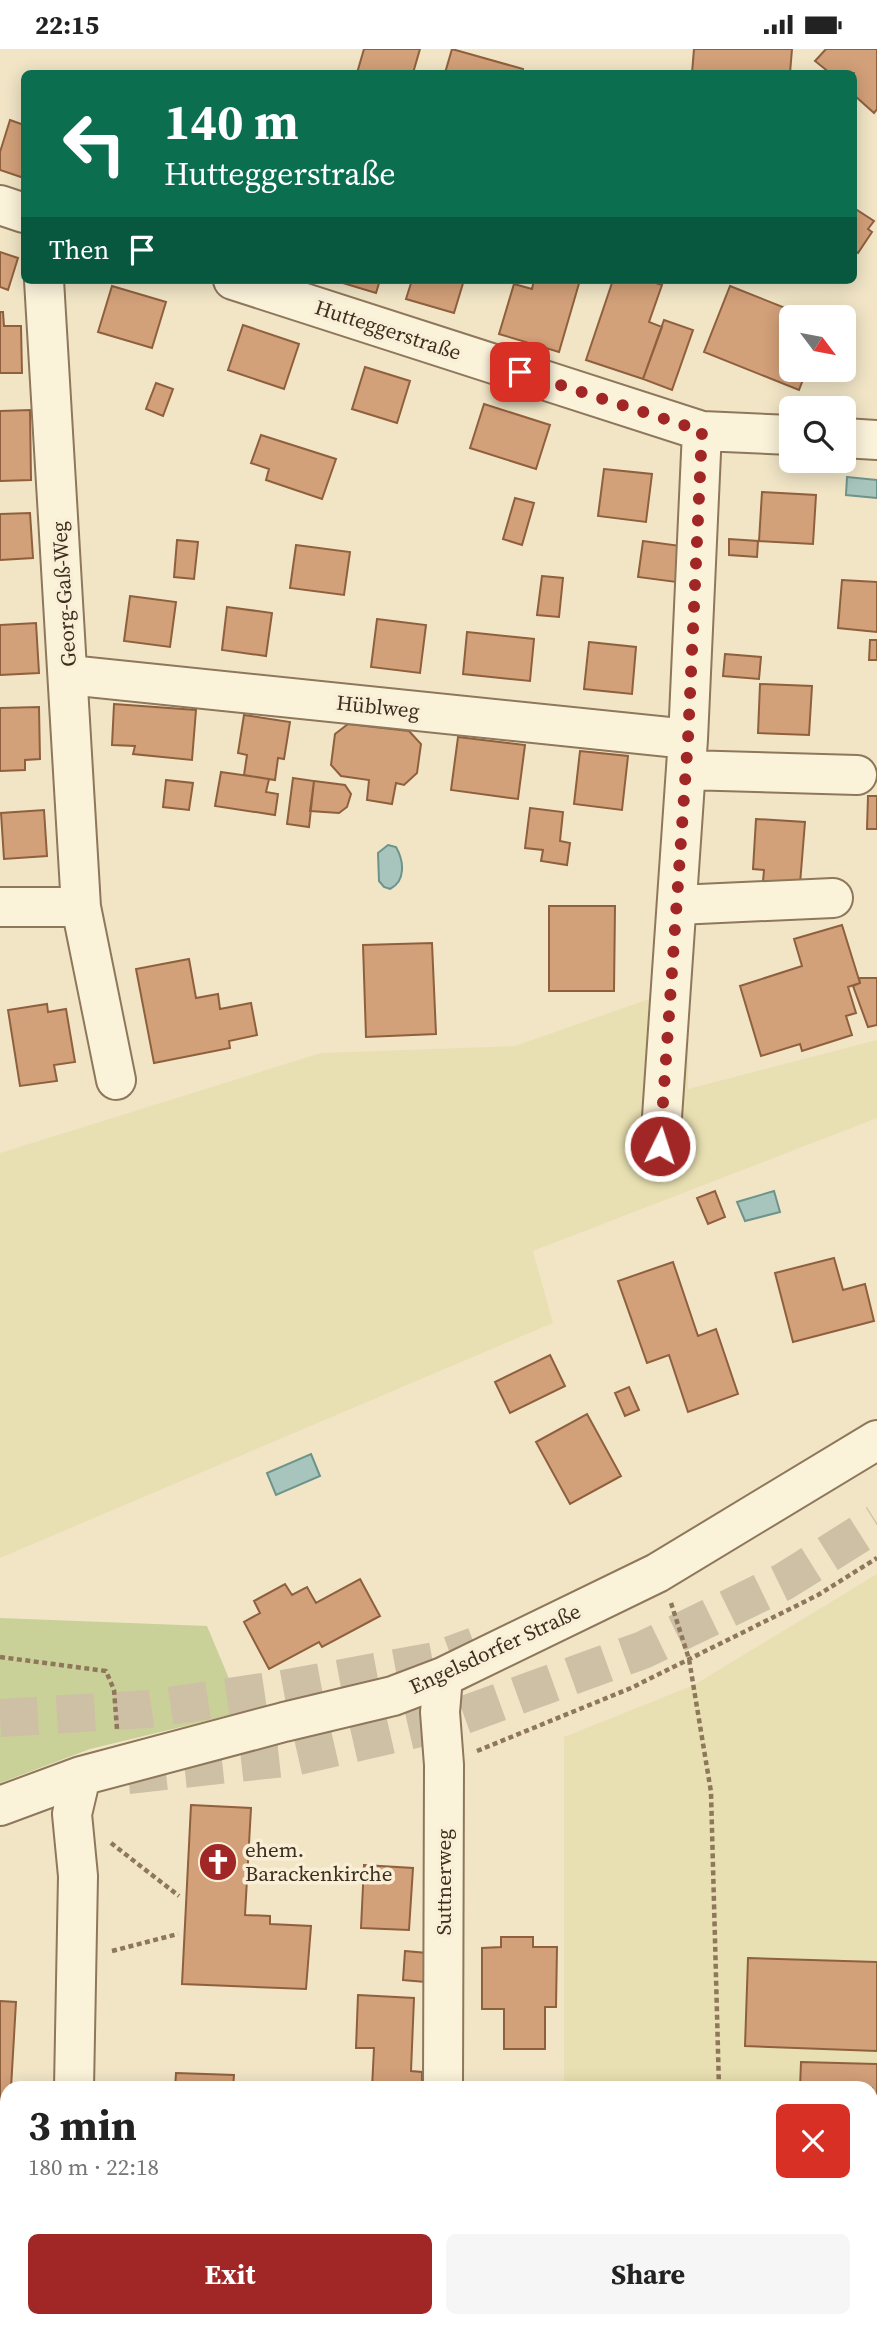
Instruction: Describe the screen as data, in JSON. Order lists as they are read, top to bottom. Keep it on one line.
{"streets":{"street":["Hutteggerstraße","Georg-Gaß-Weg","Hüblweg","Engelsdorfer Straße","Suttnerweg"]},"crossings":[["Georg-Gaß-Weg","Hüblweg"],["Engelsdorfer Straße","Suttnerweg"]],"places":{"church":["ehem. Barackenkirche"]},"north":"bottom right","page":{"status":"22:15","turn":["140 m","Hutteggerstraße"],"then":"Then","heading":["3 min","180 m · 22:18"],"buttons":["Exit","Share"]}}
